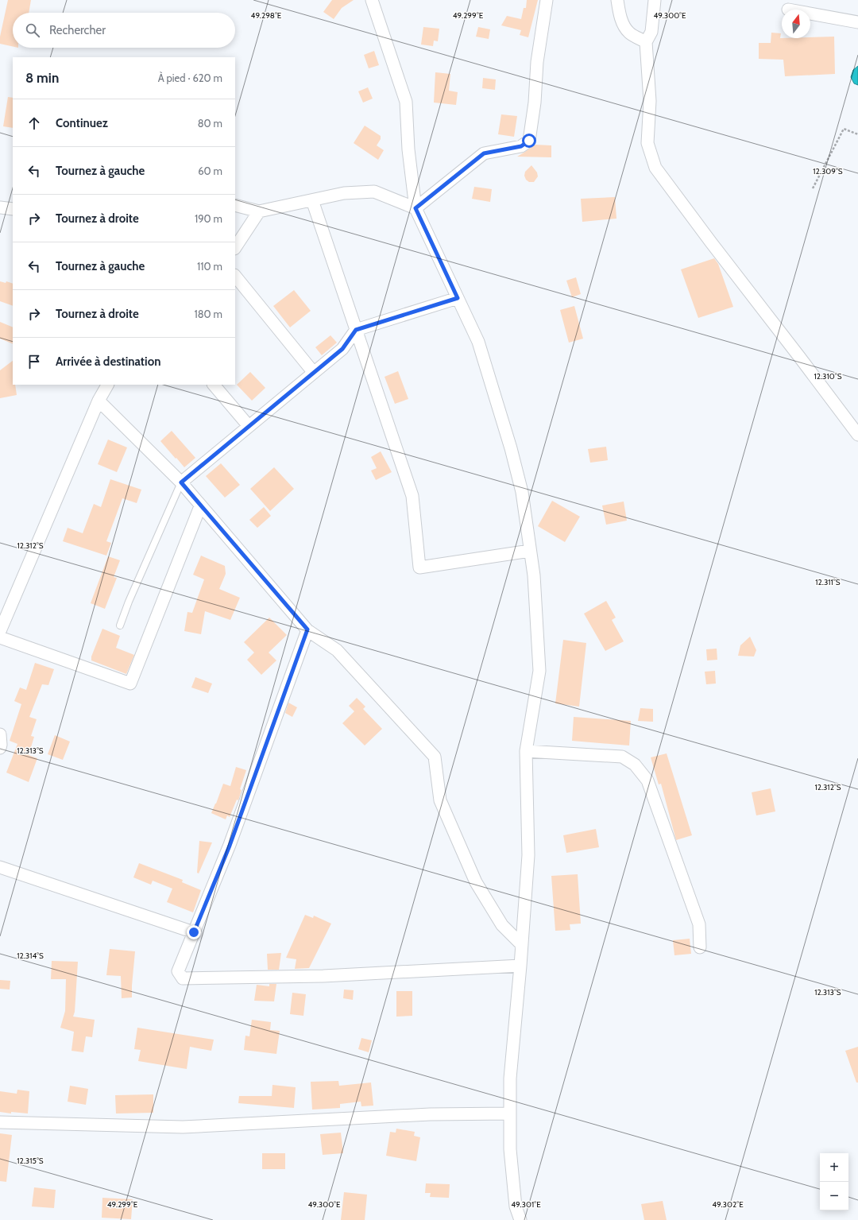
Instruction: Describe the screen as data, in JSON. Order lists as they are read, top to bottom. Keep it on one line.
{"north":"top","page":{"search":"Rechercher","heading":["8 min","À pied · 620 m"],"list":[["Continuez","80 m"],["Tournez à gauche","60 m"],["Tournez à droite","190 m"],["Tournez à gauche","110 m"],["Tournez à droite","180 m"],"Arrivée à destination"],"map_buttons":["+","−"]},"coordinates":["49.298°E","49.299°E","49.300°E","12.309°S","12.310°S","12.312°S","12.311°S","12.313°S","12.314°S","12.315°S","49.301°E","49.302°E"]}
